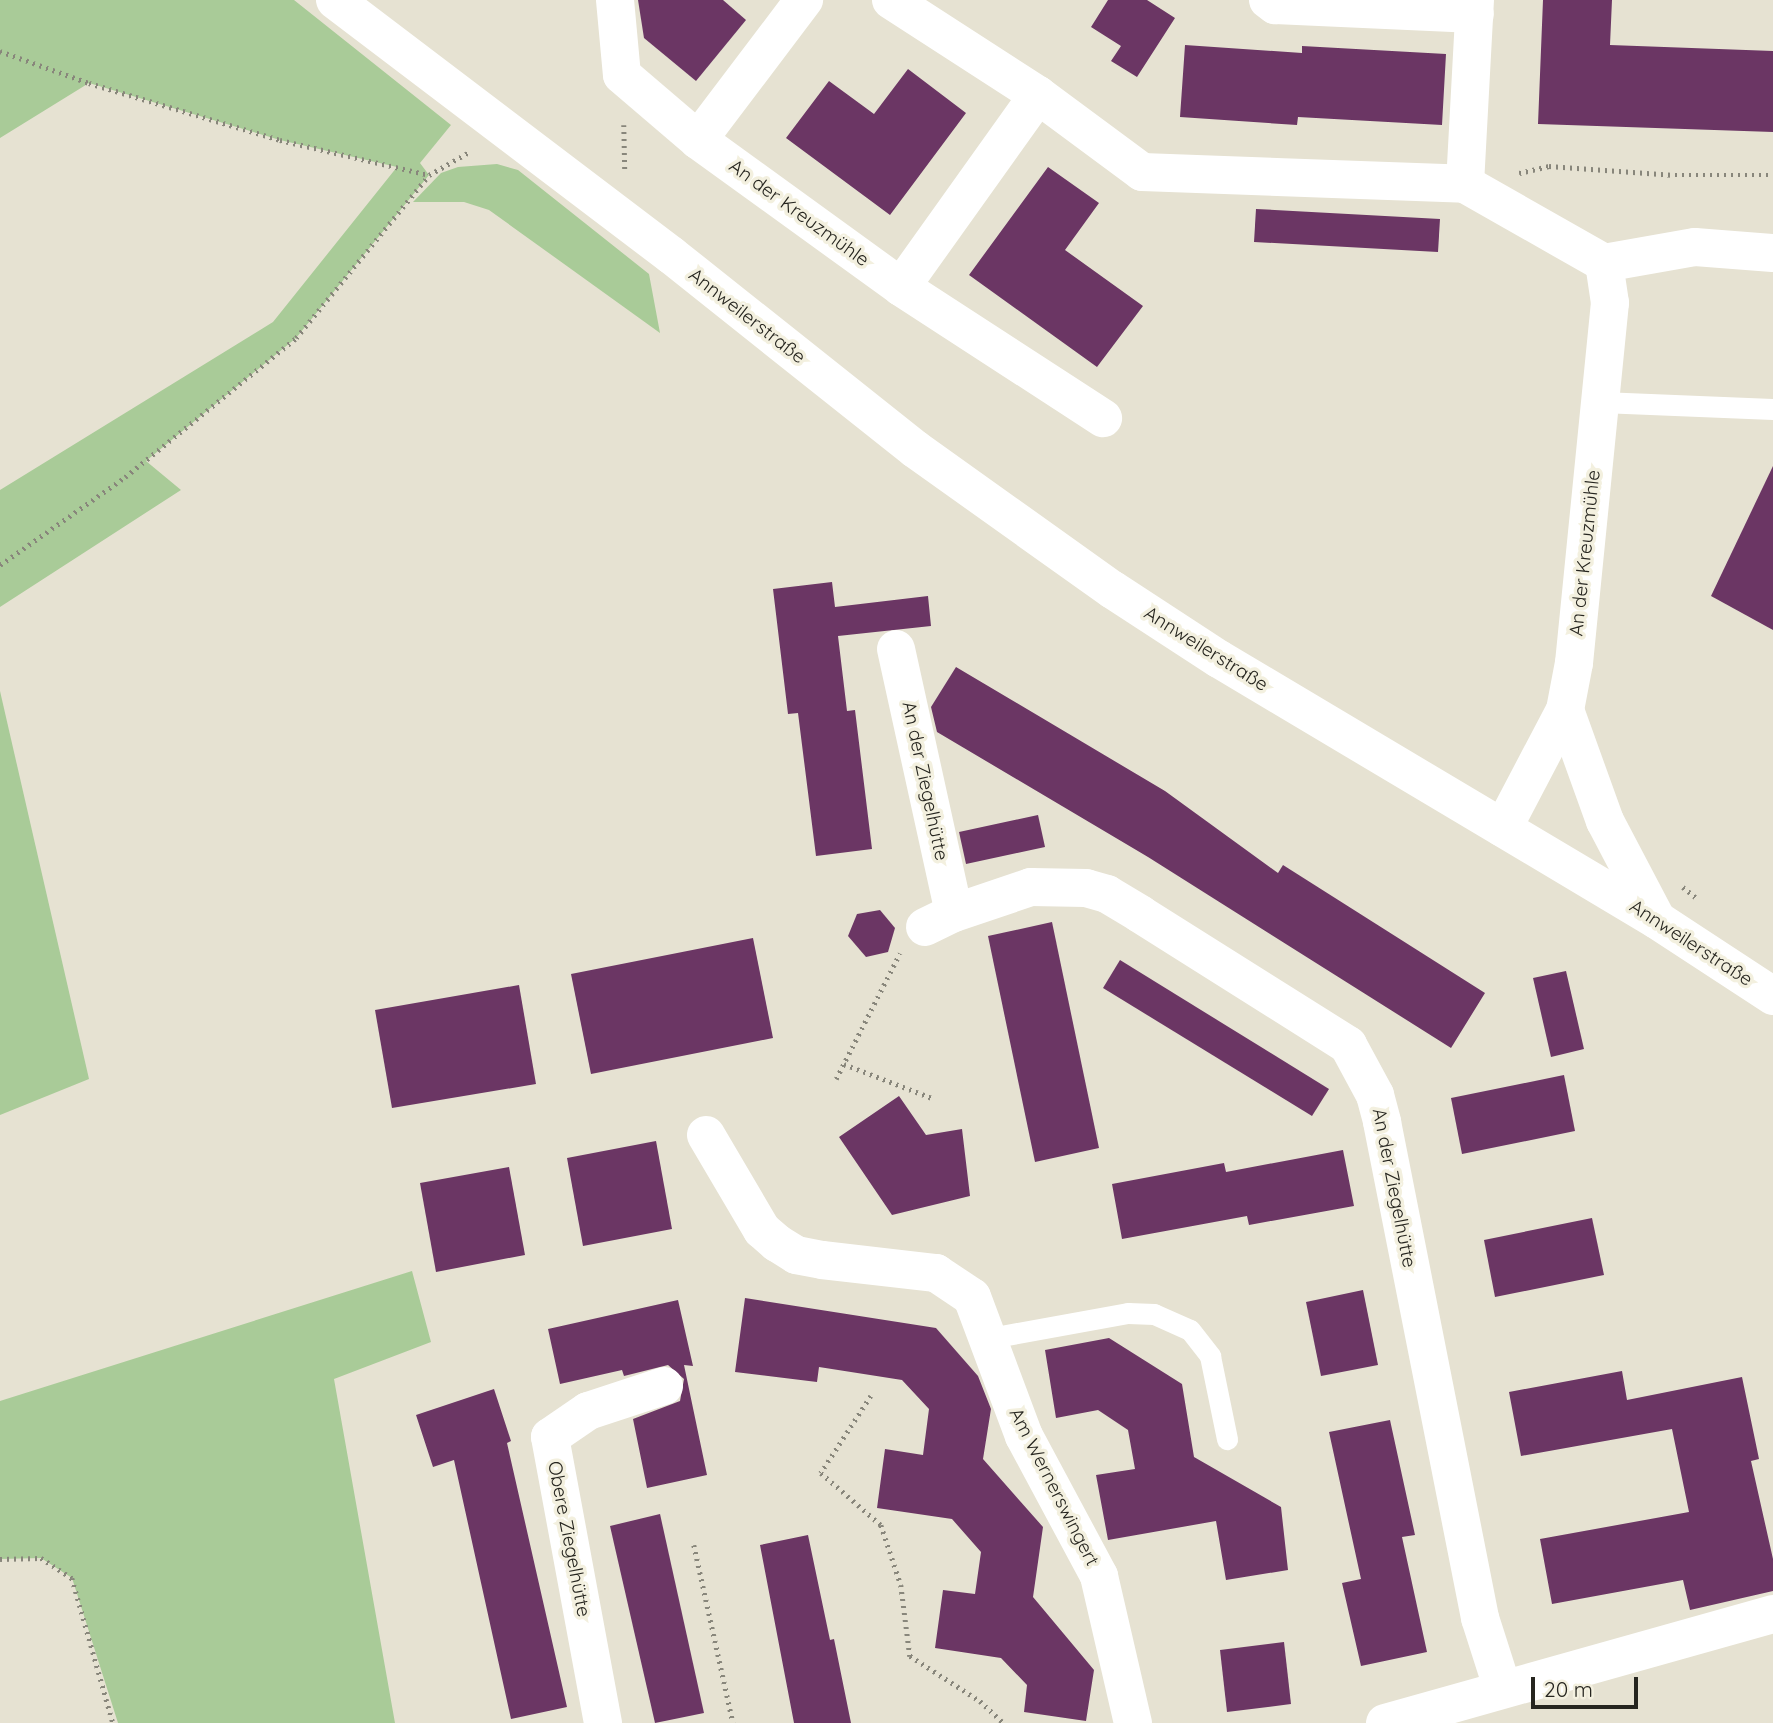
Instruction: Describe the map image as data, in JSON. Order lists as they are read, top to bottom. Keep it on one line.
{"streets":{"street":["An der Kreuzmühle","Annweilerstraße","An der Ziegelhütte","Am Wernerswingert","Obere Ziegelhütte"]},"crossings":[["An der Kreuzmühle","Annweilerstraße"]],"scale_bar":"20 m"}
